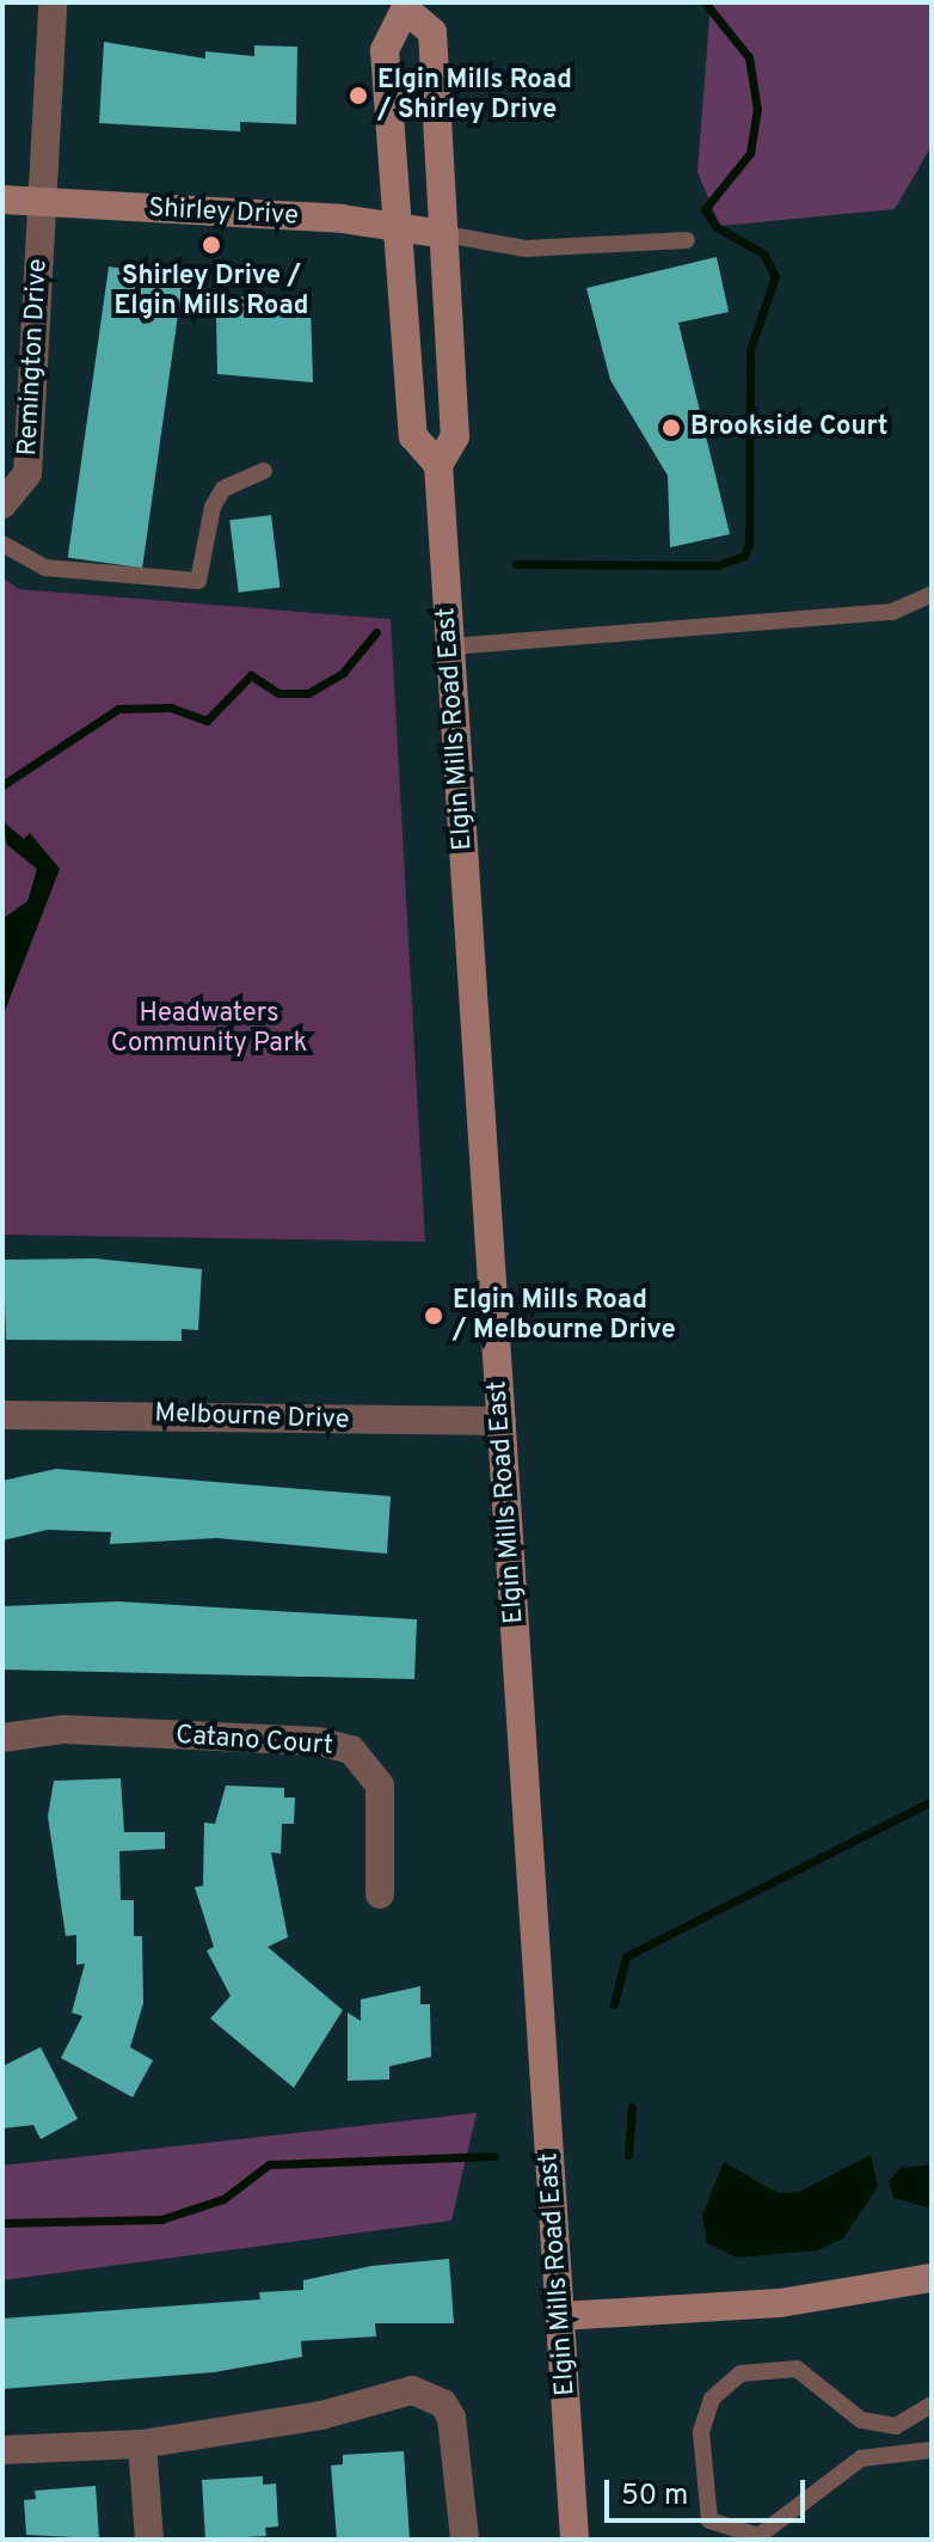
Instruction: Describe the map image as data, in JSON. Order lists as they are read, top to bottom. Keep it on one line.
{"streets":{"main road":["Shirley Drive","Elgin Mills Road East"],"street":["Remington Drive","Melbourne Drive","Catano Court"]},"crossings":[["Shirley Drive","Remington Drive"],["Shirley Drive","Elgin Mills Road East"],["Elgin Mills Road East","Melbourne Drive"]],"parks":["Headwaters Community Park"],"places":["Elgin Mills Road / Shirley Drive","Shirley Drive / Elgin Mills Road","Brookside Court","Elgin Mills Road / Melbourne Drive"],"scale_bar":"50 m"}
